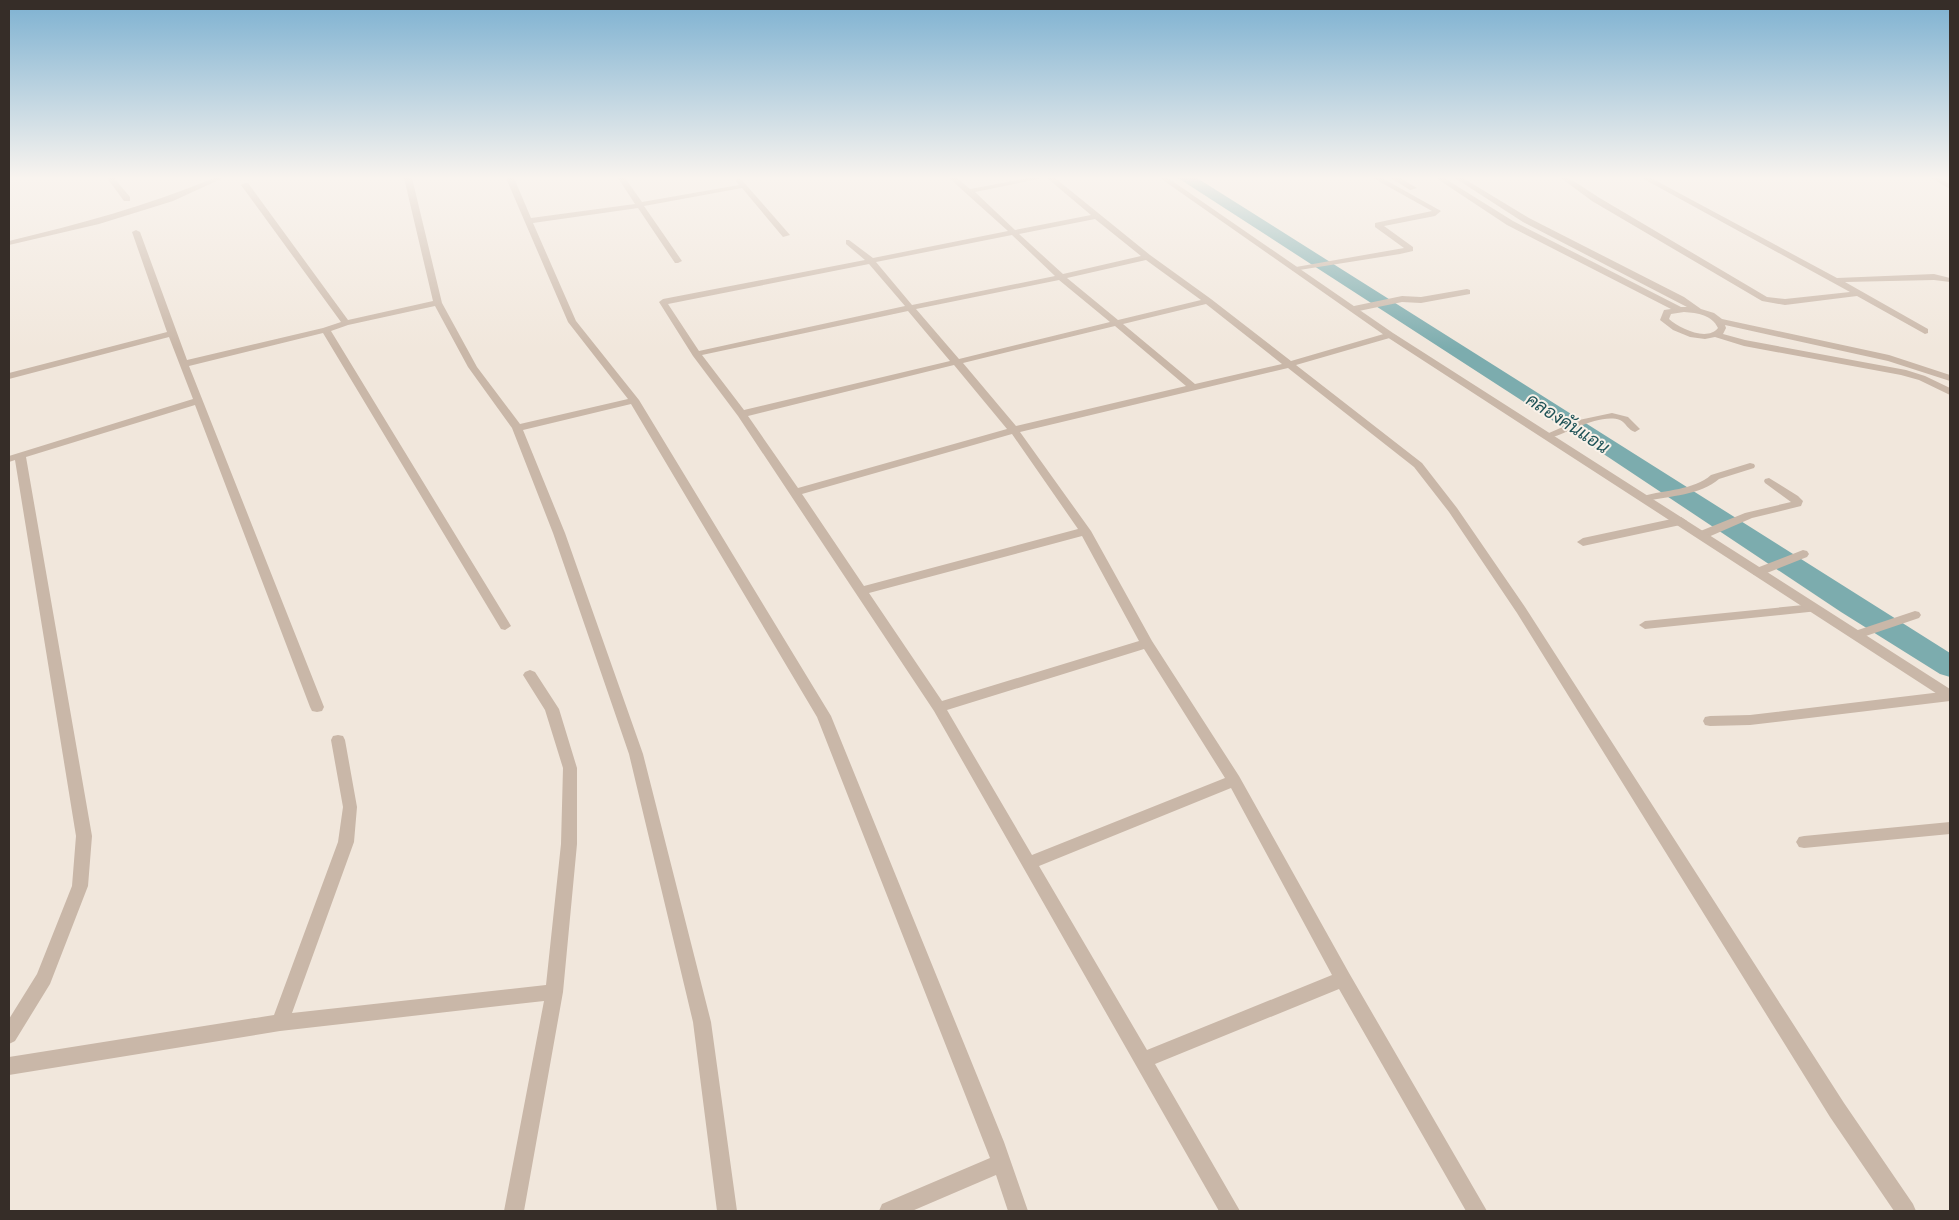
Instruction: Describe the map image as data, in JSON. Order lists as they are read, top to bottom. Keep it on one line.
{"water":["คลองคันแอน"]}
